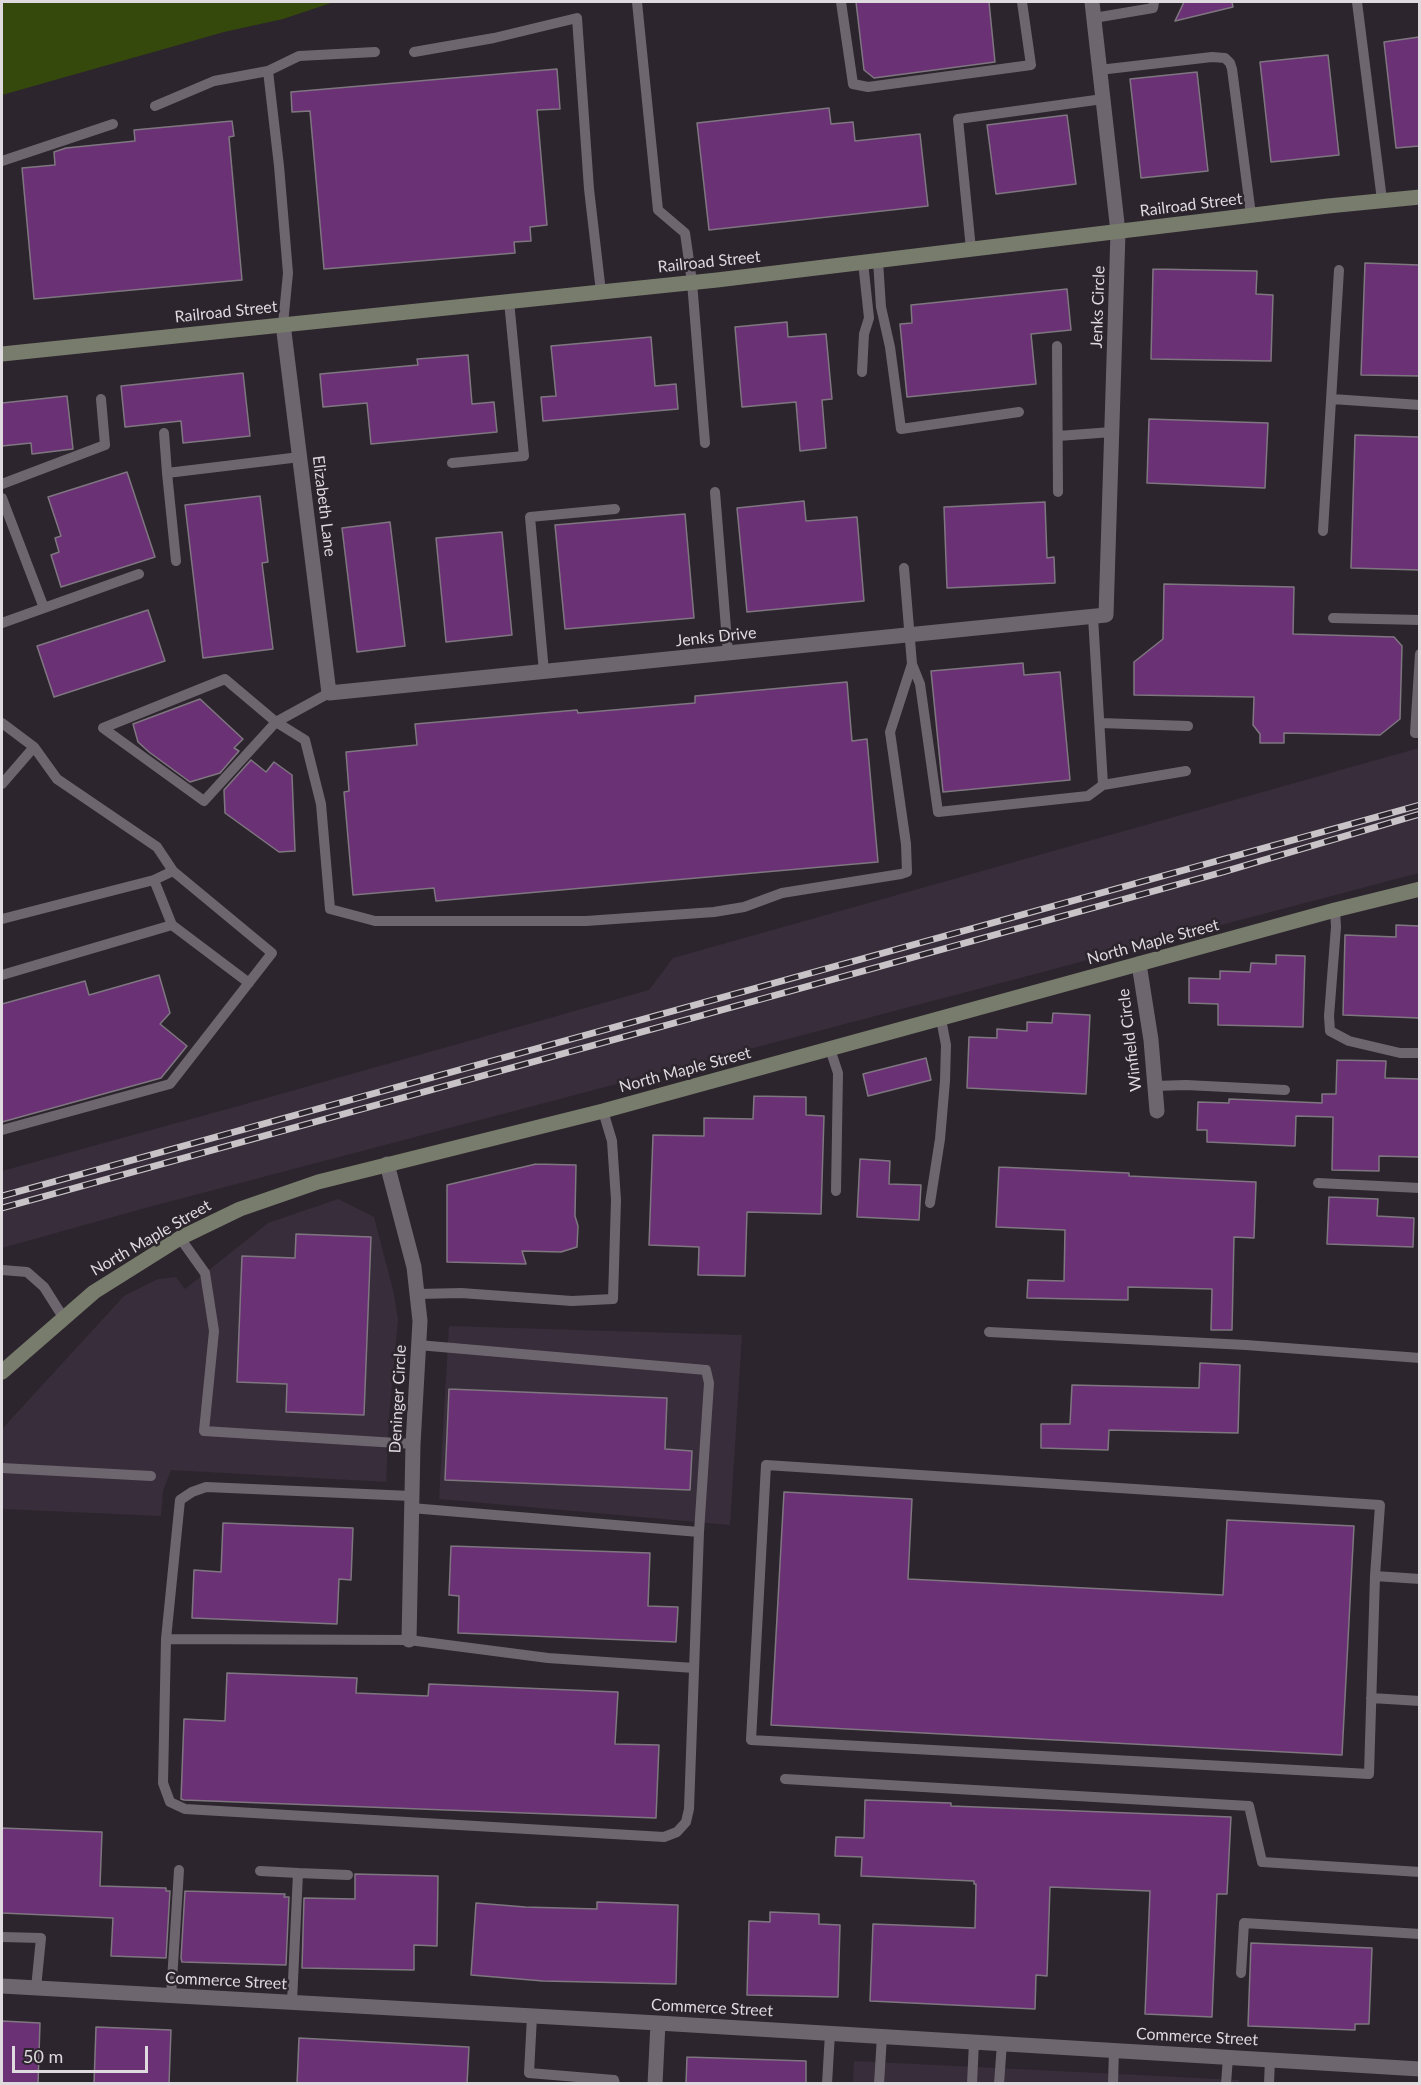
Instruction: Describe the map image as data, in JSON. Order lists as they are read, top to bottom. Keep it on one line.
{"streets":{"main road":["Railroad Street","North Maple Street"],"street":["Jenks Circle","Elizabeth Lane","Jenks Drive","Winfield Circle","Deninger Circle","Commerce Street"]},"crossings":[["Railroad Street","Jenks Circle"],["Railroad Street","Elizabeth Lane"],["Jenks Circle","Jenks Drive"],["Elizabeth Lane","Jenks Drive"],["North Maple Street","Winfield Circle"],["North Maple Street","Deninger Circle"]],"scale_bar":"50 m"}
